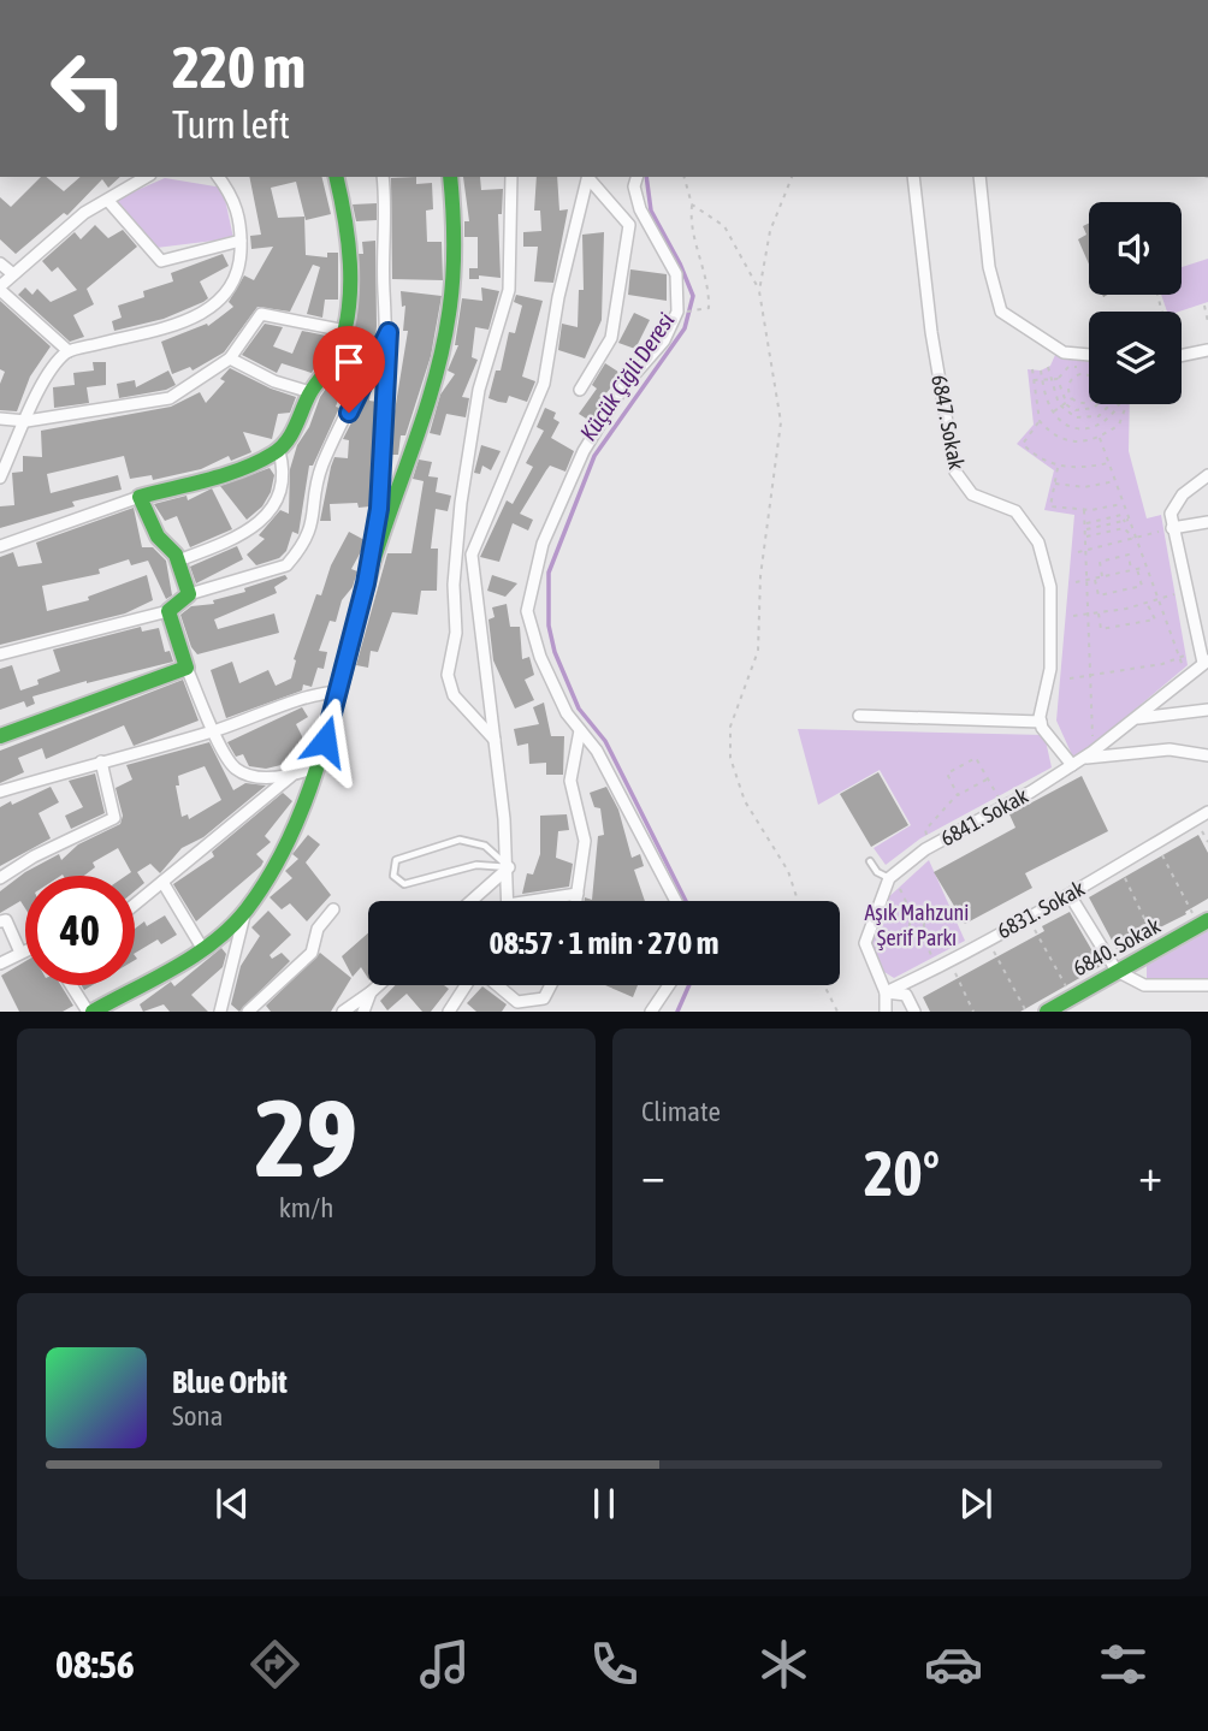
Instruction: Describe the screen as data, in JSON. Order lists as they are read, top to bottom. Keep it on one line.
{"streets":{"street":["6847. Sokak","6841. Sokak","6831. Sokak","6840. Sokak"]},"water":["Küçük Çiğli Deresi"],"parks":["Aşık Mahzuni Şerif Parkı"],"page":{"turn":["220 m","Turn left"],"limit":"40","trip":"08:57 · 1 min · 270 m","tile":[["29","km/h"],"Climate"],"heat":["−","20°","+"],"song":["Blue Orbit","Sona"],"tabs":"08:56"}}
